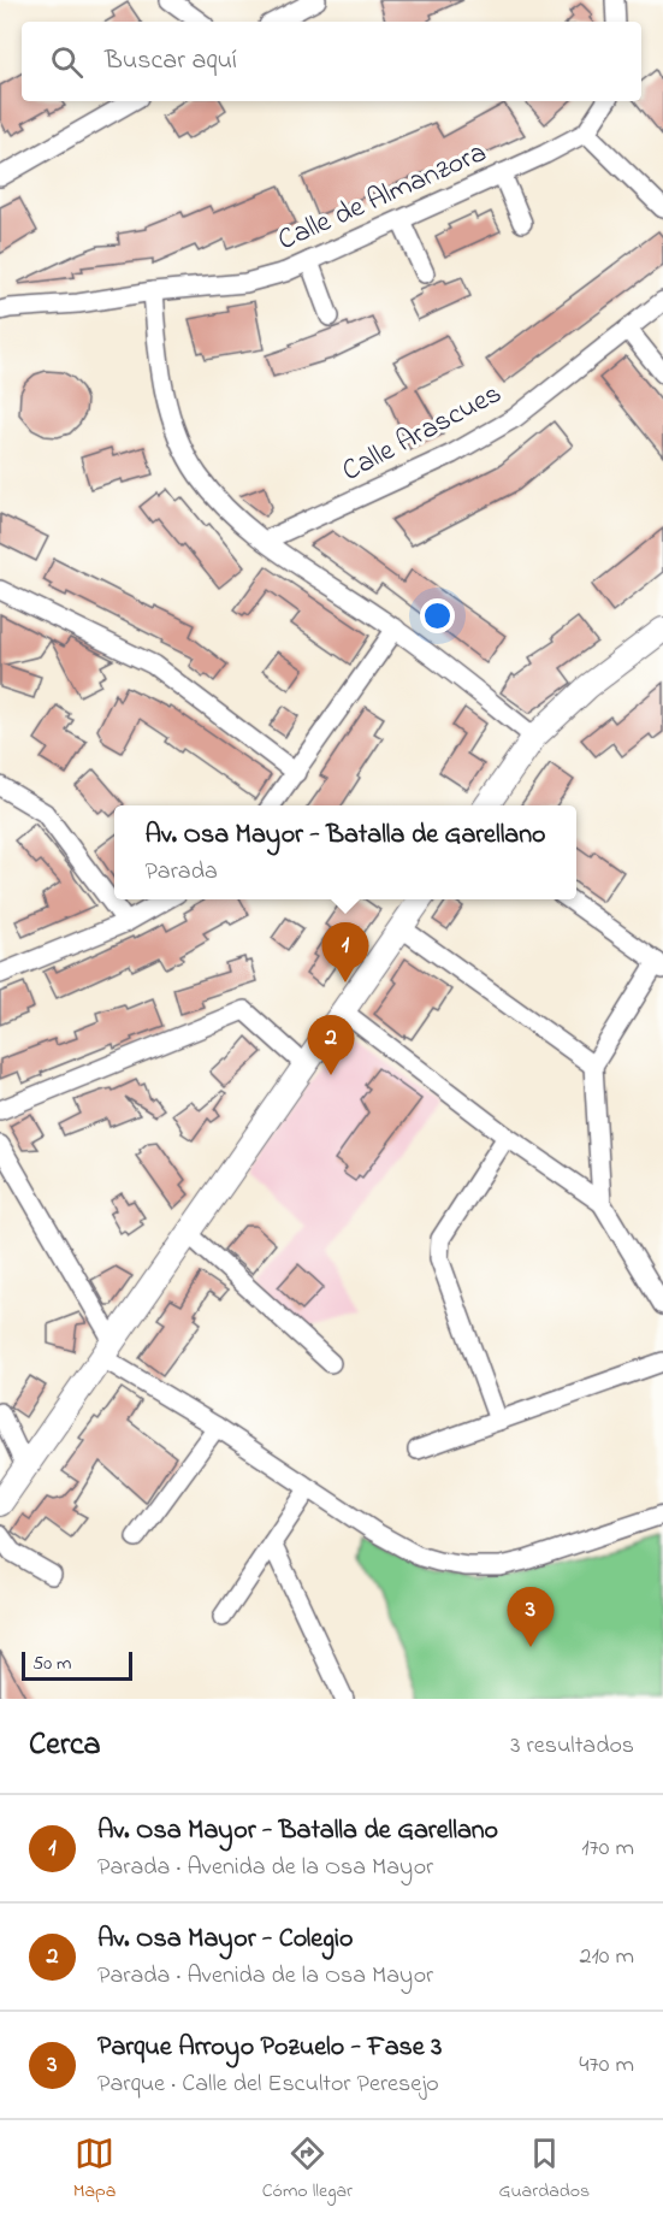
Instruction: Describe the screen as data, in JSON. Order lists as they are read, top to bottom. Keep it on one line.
{"streets":{"street":["Calle de Almanzora","Calle Arascues"]},"scale_bar":"50 m","page":{"search":"Buscar aquí","popup":["Av. Osa Mayor - Batalla de Garellano","Parada"],"pins":["1","2","3"],"scale":"50 m","heading":["Cerca","3 resultados"],"list":[{"mark":"1","name":"Av. Osa Mayor - Batalla de Garellano","note":"Parada · Avenida de la Osa Mayor","value":"170 m"},{"mark":"2","name":"Av. Osa Mayor - Colegio","note":"Parada · Avenida de la Osa Mayor","value":"210 m"},{"mark":"3","name":"Parque Arroyo Pozuelo - Fase 3","note":"Parque · Calle del Escultor Peresejo","value":"470 m"}],"nav":["Mapa","Cómo llegar","Guardados"]}}
